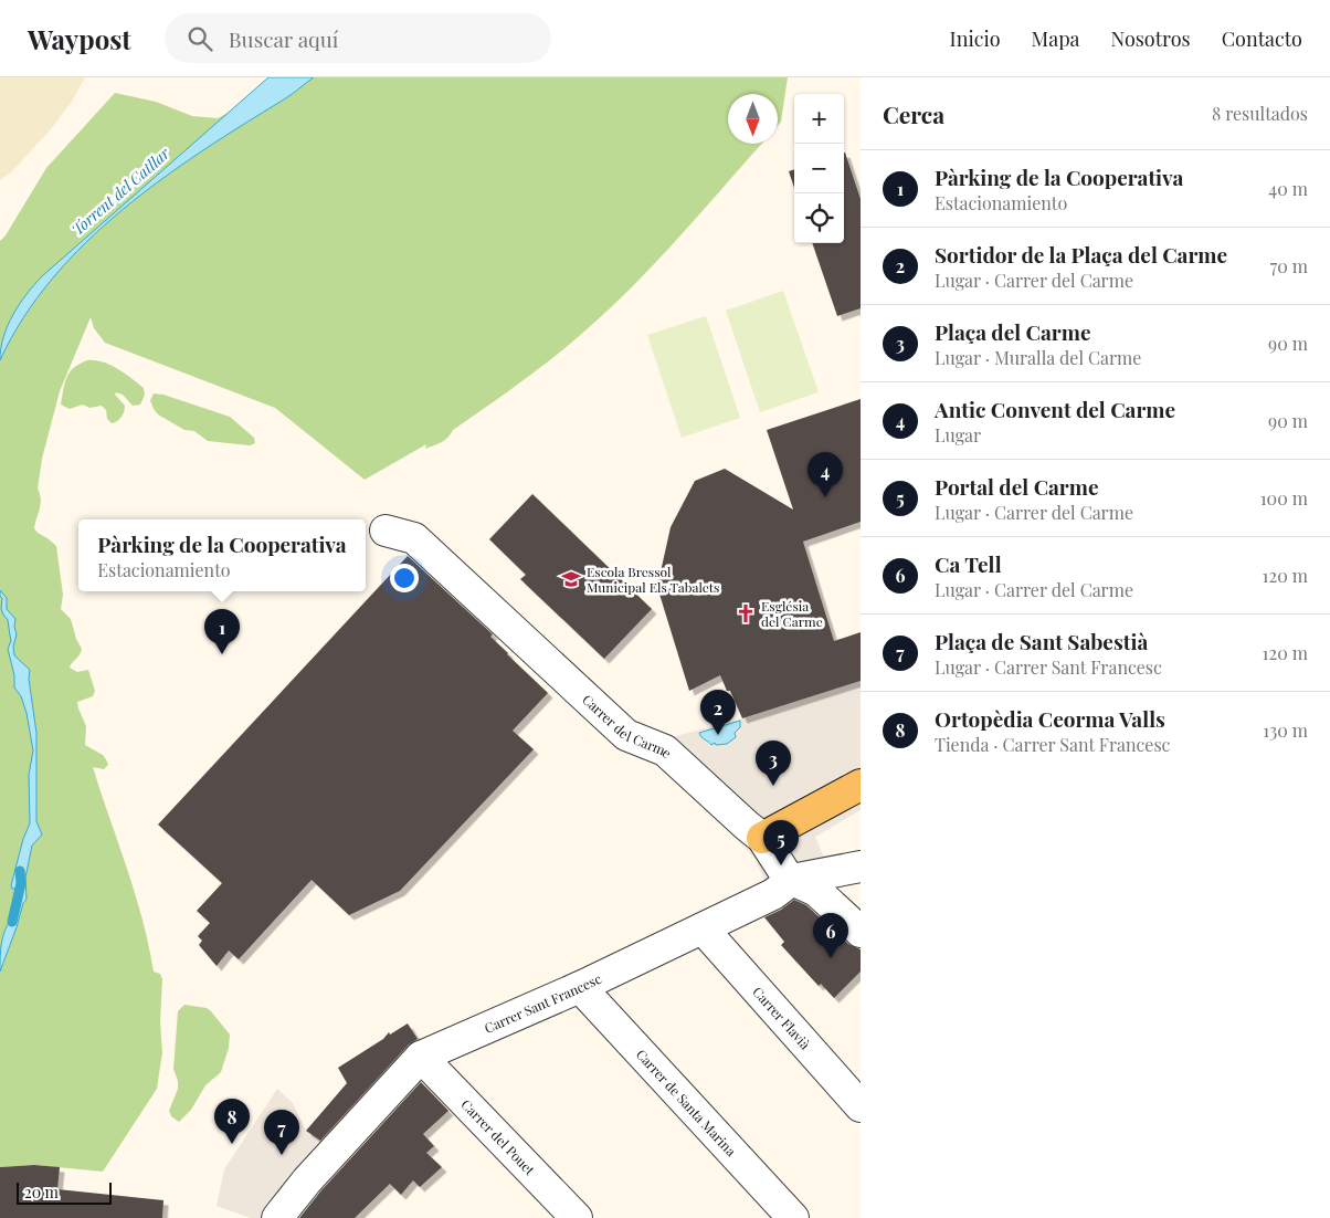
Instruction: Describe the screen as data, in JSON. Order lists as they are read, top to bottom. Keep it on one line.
{"streets":{"street":["Carrer del Carme","Carrer Sant Francesc","Carrer Flavià","Carrer de Santa Marina","Carrer del Pouet"]},"crossings":[["Carrer del Carme","Carrer Sant Francesc"],["Carrer Sant Francesc","Carrer Flavià"],["Carrer Sant Francesc","Carrer de Santa Marina"],["Carrer Sant Francesc","Carrer del Pouet"]],"water":["Torrent del Catllar"],"places":{"school or university":["Escola Bressol Municipal Els Tabalets"],"church":["Església del Carme"]},"scale_bar":"20 m","north":"bottom","page":{"header":"Waypost","search":"Buscar aquí","nav":["Inicio","Mapa","Nosotros","Contacto"],"heading":["Cerca","8 resultados"],"map_buttons":["+","−"],"list":[{"mark":"1","name":"Pàrking de la Cooperativa","note":"Estacionamiento","value":"40 m"},{"mark":"2","name":"Sortidor de la Plaça del Carme","note":"Lugar · Carrer del Carme","value":"70 m"},{"mark":"3","name":"Plaça del Carme","note":"Lugar · Muralla del Carme","value":"90 m"},{"mark":"4","name":"Antic Convent del Carme","note":"Lugar","value":"90 m"},{"mark":"5","name":"Portal del Carme","note":"Lugar · Carrer del Carme","value":"100 m"},{"mark":"6","name":"Ca Tell","note":"Lugar · Carrer del Carme","value":"120 m"},{"mark":"7","name":"Plaça de Sant Sabestià","note":"Lugar · Carrer Sant Francesc","value":"120 m"},{"mark":"8","name":"Ortopèdia Ceorma Valls","note":"Tienda · Carrer Sant Francesc","value":"130 m"}],"pins":["4","1","2","3","5","6","8","7"],"popup":["Pàrking de la Cooperativa","Estacionamiento"],"scale":"20 m"}}
